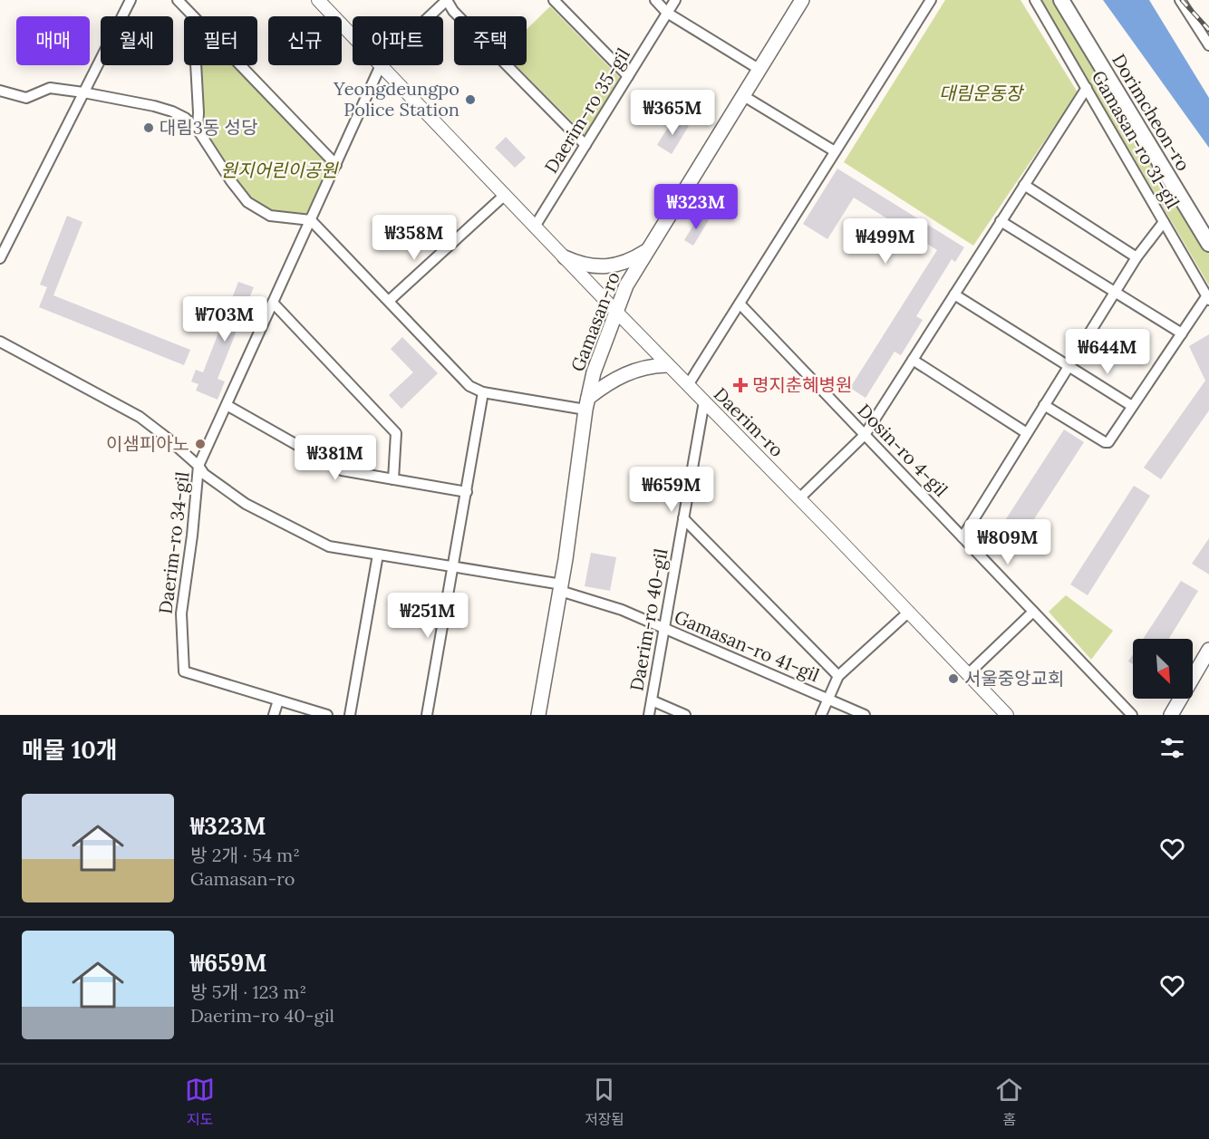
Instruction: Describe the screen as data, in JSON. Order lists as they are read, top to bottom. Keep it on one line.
{"streets":{"main road":["Dorimcheon-ro","Gamasan-ro"],"street":["Daerim-ro 35-gil","Gamasan-ro 31-gil","Daerim-ro","Dosin-ro 4-gil","Daerim-ro 34-gil","Daerim-ro 40-gil","Gamasan-ro 41-gil"]},"crossings":[["Daerim-ro 35-gil","Daerim-ro"],["Gamasan-ro","Daerim-ro"],["Gamasan-ro","Gamasan-ro 41-gil"],["Daerim-ro","Daerim-ro 34-gil"],["Daerim-ro","Daerim-ro 40-gil"],["Daerim-ro 40-gil","Gamasan-ro 41-gil"]],"parks":["대림운동장","원지어린이공원"],"places":{"other":["Yeongdeungpo Police Station","대림3동 성당","이샘피아노","서울중앙교회"],"health":["명지춘혜병원"]},"north":"bottom right","page":{"chip":["매매","월세","필터","신규","아파트","주택"],"price":["₩365M","₩323M","₩358M","₩499M","₩703M","₩644M","₩381M","₩659M","₩809M","₩251M"],"heading":"매물 10개","list":[{"name":"₩323M","note":"방 2개 · 54 m² · Gamasan-ro"},{"name":"₩659M","note":"방 5개 · 123 m² · Daerim-ro 40-gil"}],"tabs":["지도","저장됨","홈"]}}
